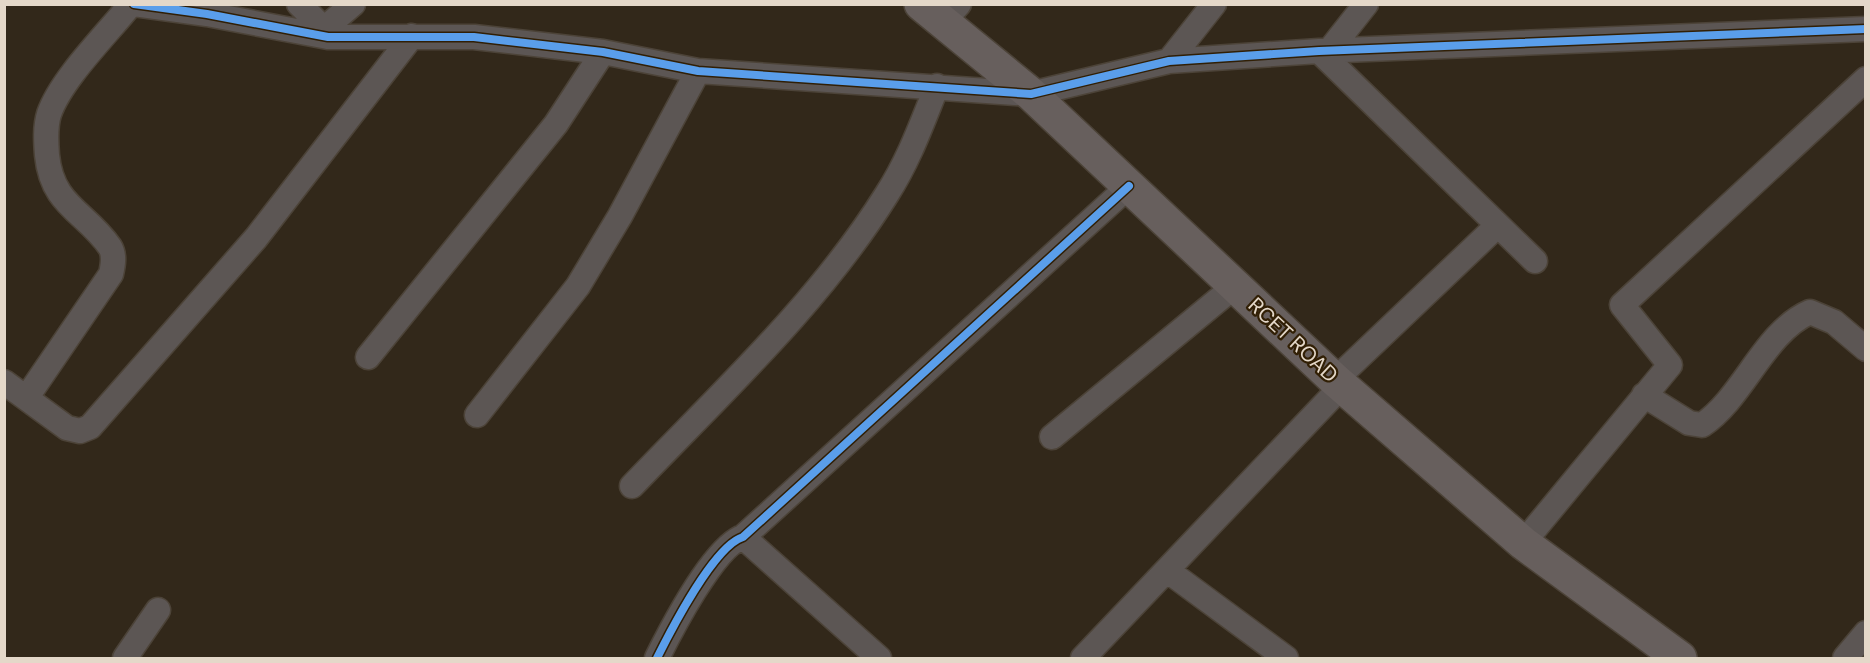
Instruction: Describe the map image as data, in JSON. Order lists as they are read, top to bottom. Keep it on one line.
{"streets":{"main road":["RCET ROAD"]}}
